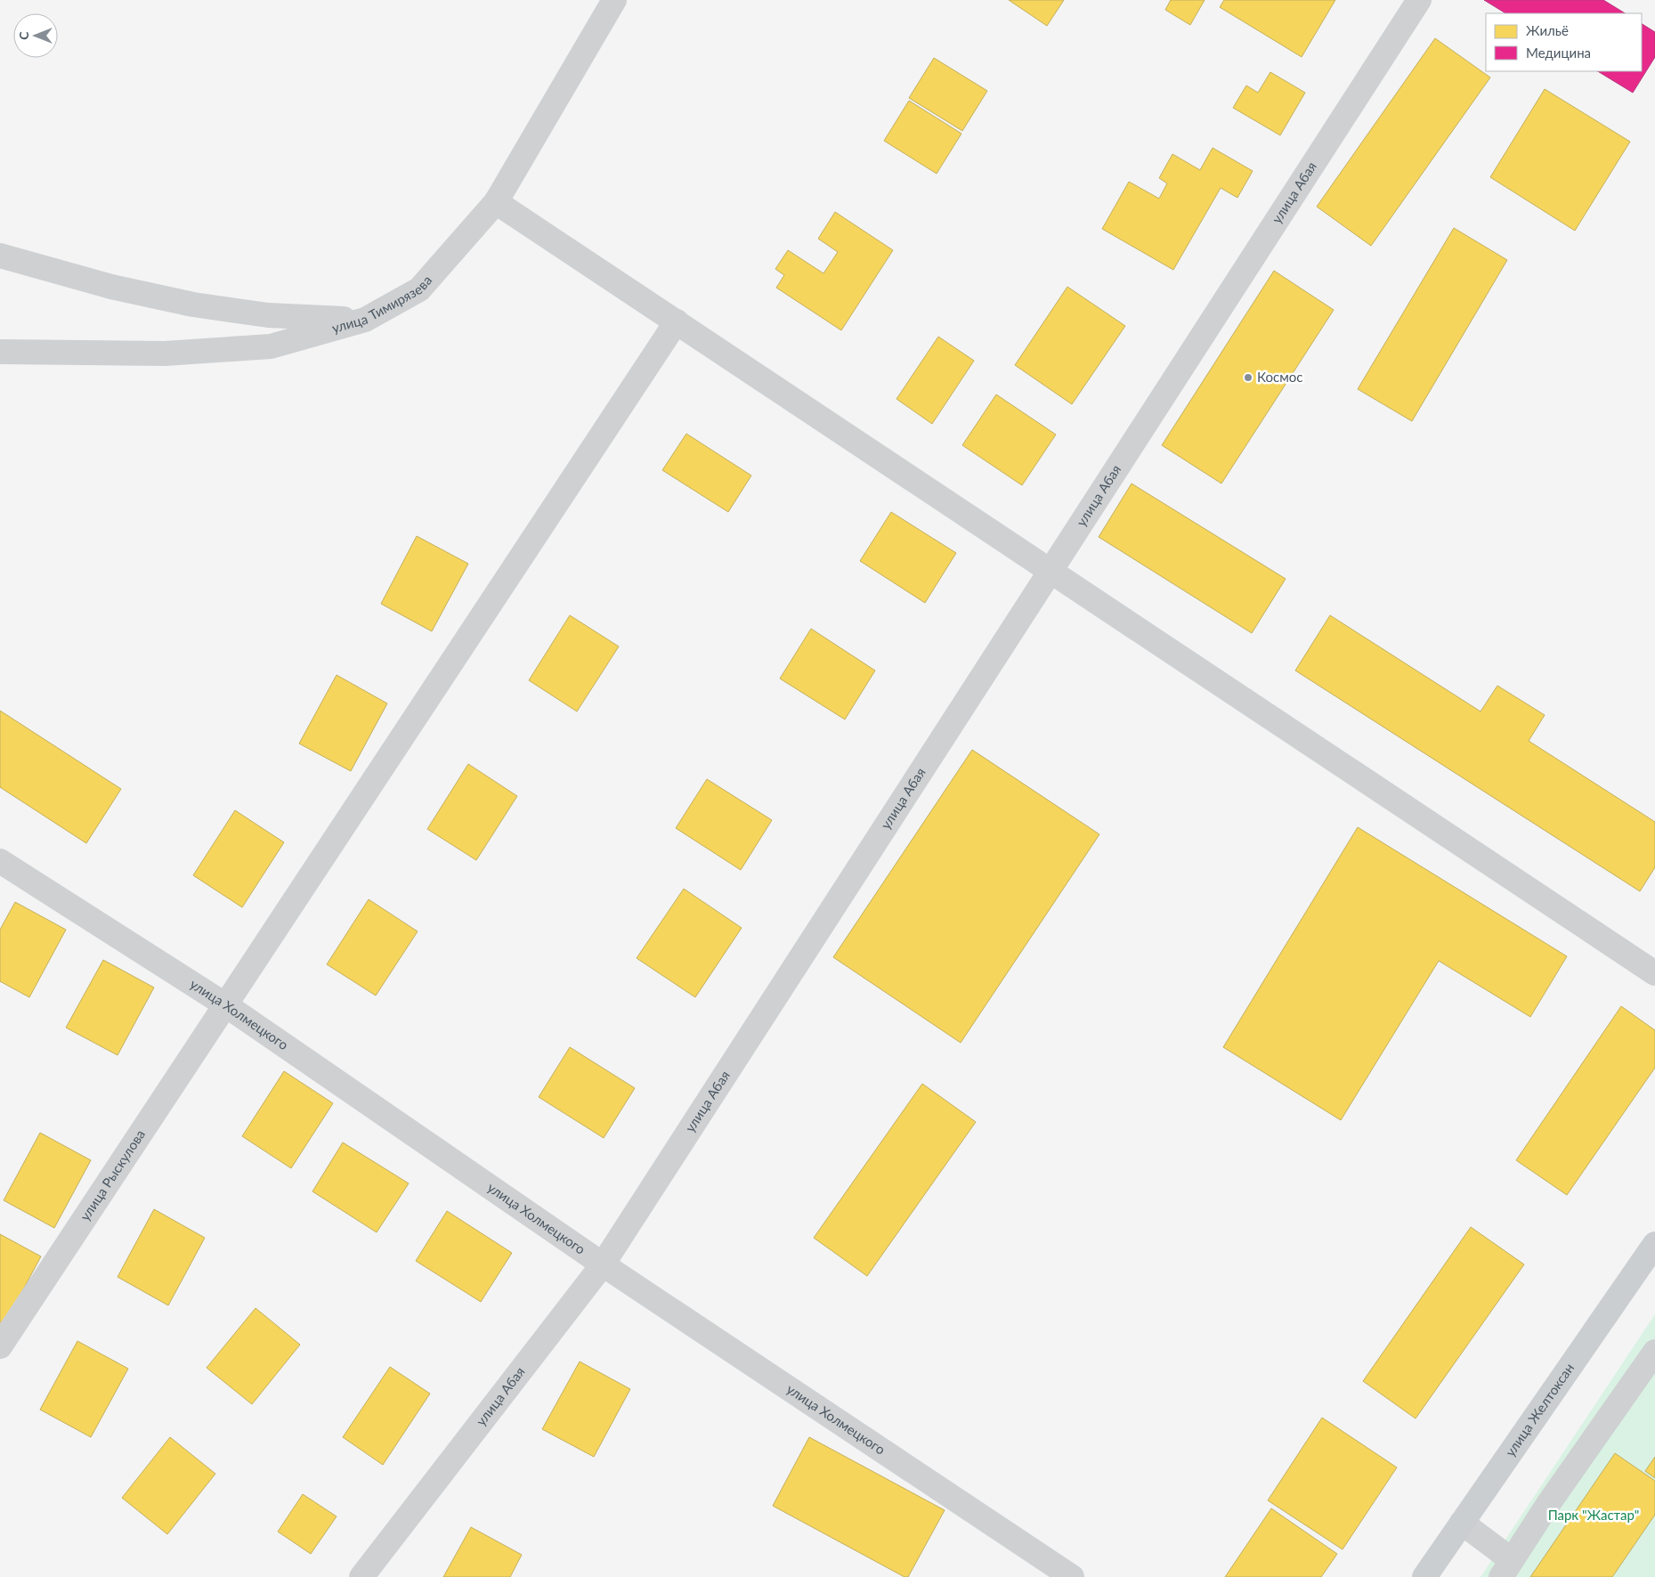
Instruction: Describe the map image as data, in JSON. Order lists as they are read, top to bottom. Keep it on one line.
{"streets":{"main road":["улица Желтоксан"],"street":["улица Абая","улица Тимирязева","улица Холмецкого","улица Рыскулова"]},"crossings":[["улица Абая","улица Холмецкого"],["улица Холмецкого","улица Рыскулова"]],"parks":["Парк \"Жастар\""],"places":["Космос"],"legend":["Жильё","Медицина"],"north":"left"}
